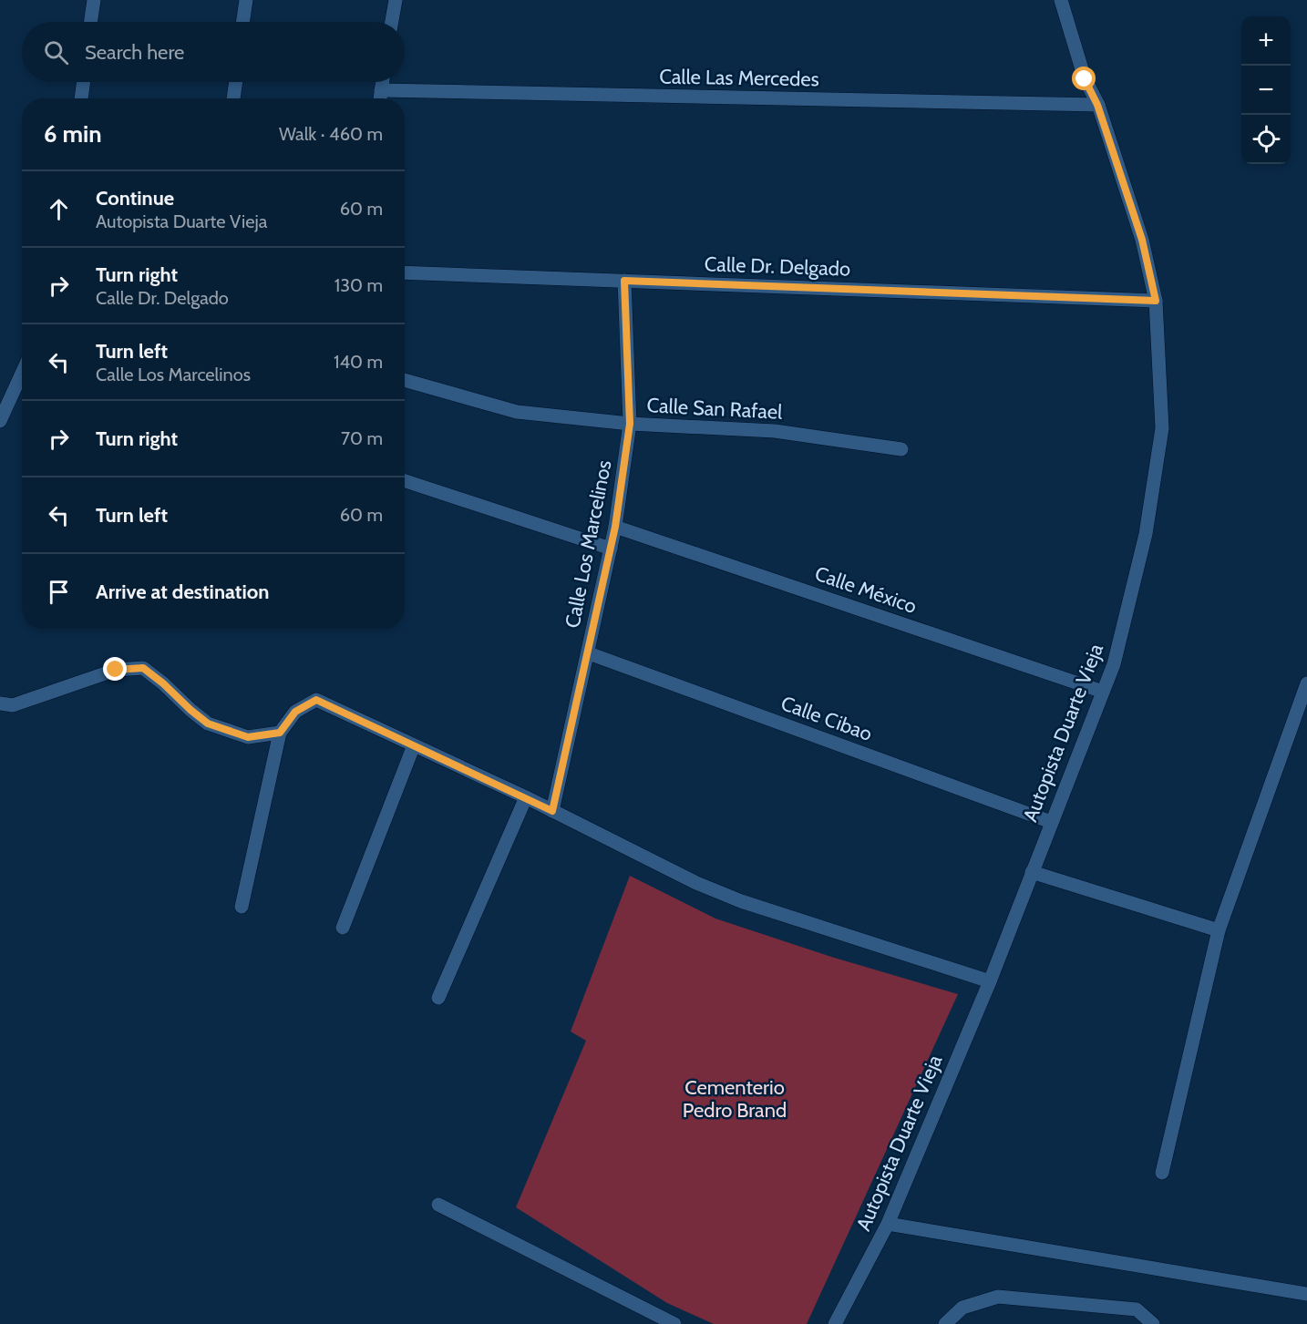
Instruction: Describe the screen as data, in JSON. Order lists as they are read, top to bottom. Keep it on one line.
{"streets":{"street":["Calle Las Mercedes","Calle Dr. Delgado","Calle San Rafael","Calle Los Marcelinos","Calle México","Calle Cibao","Autopista Duarte Vieja"]},"crossings":[["Calle Las Mercedes","Autopista Duarte Vieja"],["Calle Dr. Delgado","Calle Los Marcelinos"],["Calle Dr. Delgado","Autopista Duarte Vieja"],["Calle San Rafael","Calle Los Marcelinos"],["Calle Los Marcelinos","Calle México"],["Calle Los Marcelinos","Calle Cibao"],["Calle México","Autopista Duarte Vieja"],["Calle Cibao","Autopista Duarte Vieja"]],"parks":["Cementerio Pedro Brand"],"page":{"map_buttons":["+","−"],"search":"Search here","heading":["6 min","Walk · 460 m"],"list":[["Continue","Autopista Duarte Vieja","60 m"],["Turn right","Calle Dr. Delgado","130 m"],["Turn left","Calle Los Marcelinos","140 m"],["Turn right","70 m"],["Turn left","60 m"],"Arrive at destination"]}}
